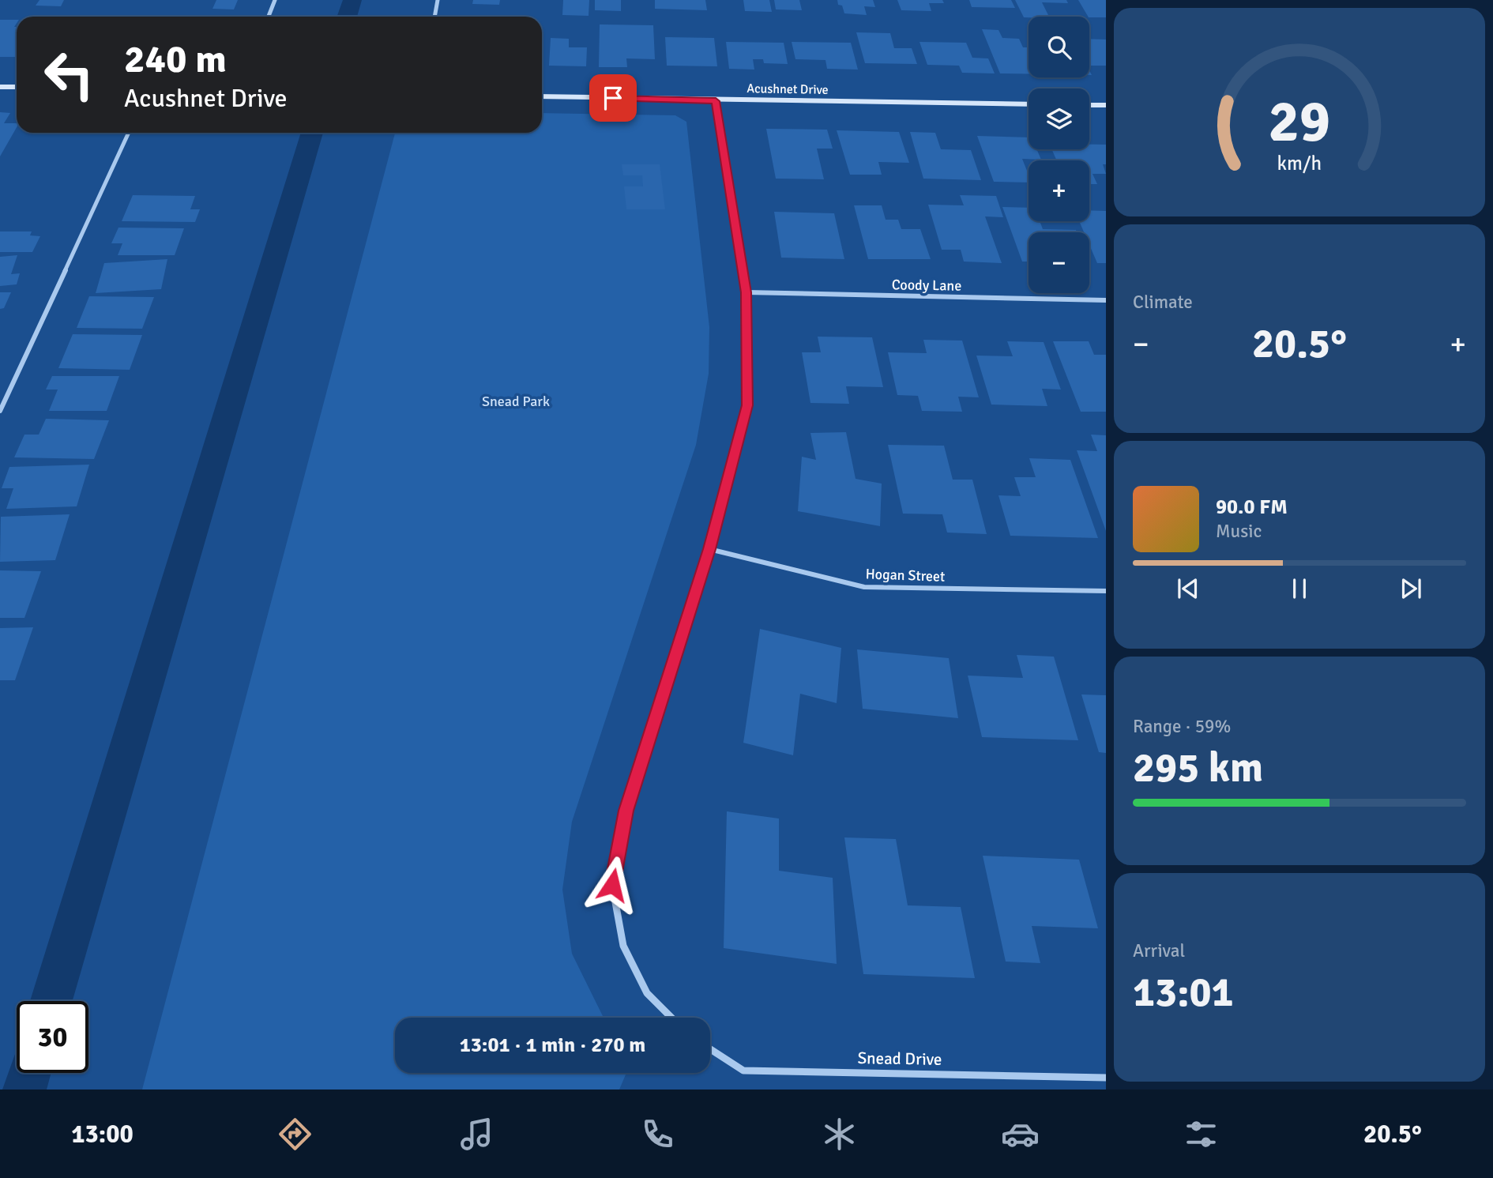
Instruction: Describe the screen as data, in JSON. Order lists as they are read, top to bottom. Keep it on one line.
{"streets":{"street":["Acushnet Drive","Coody Lane","Hogan Street","Snead Drive"]},"parks":["Snead Park"],"page":{"map_buttons":["+","−"],"turn":["240 m","Acushnet Drive"],"tile":["Climate",["Range · 59%","295 km"],["Arrival","13:01"]],"heat":["−","20.5°","+"],"song":["90.0 FM","Music"],"limit":"30","trip":"13:01 · 1 min · 270 m","tabs":["13:00","20.5°"],"gauge":["29","km/h"]}}
